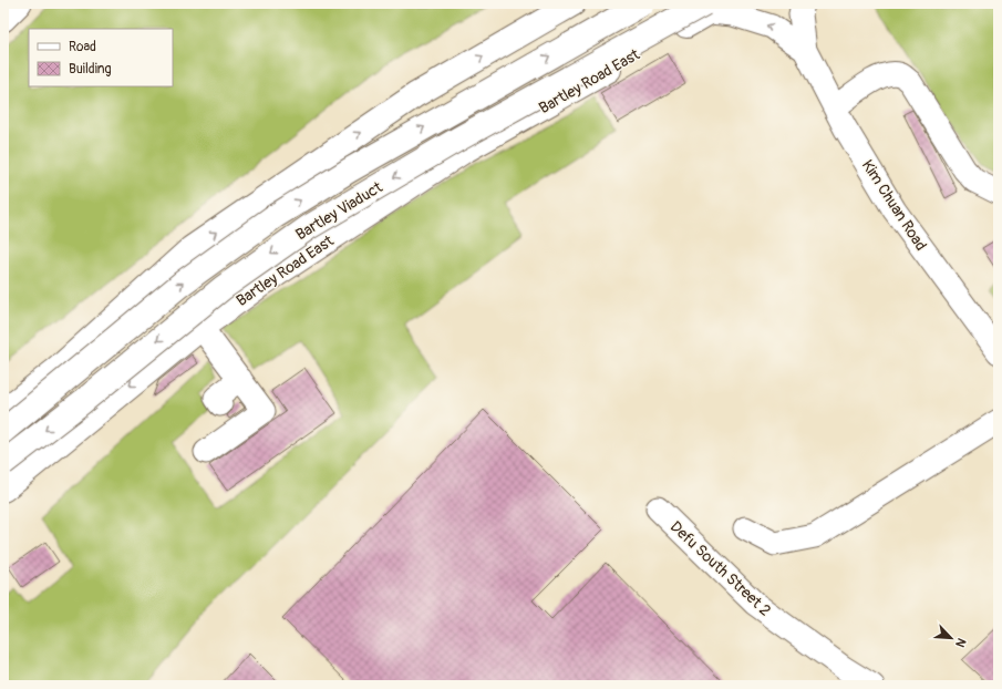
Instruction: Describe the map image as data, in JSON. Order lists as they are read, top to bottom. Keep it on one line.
{"streets":{"main road":["Bartley Road East","Bartley Viaduct"],"street":["Kim Chuan Road","Defu South Street 2"]},"crossings":[["Bartley Road East","Bartley Viaduct"]],"legend":["Road","Building"],"north":"bottom right"}
